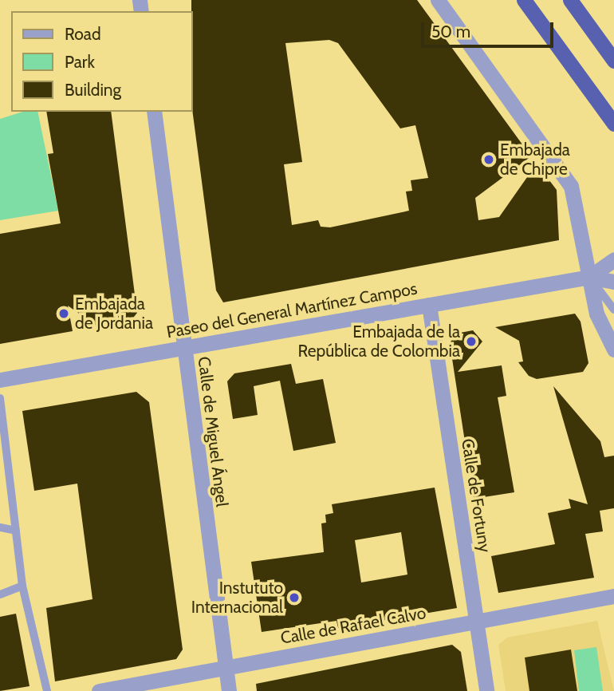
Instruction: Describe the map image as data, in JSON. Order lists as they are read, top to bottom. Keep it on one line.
{"streets":{"street":["Paseo del General Martínez Campos","Calle de Miguel Ángel","Calle de Fortuny","Calle de Rafael Calvo"]},"crossings":[["Paseo del General Martínez Campos","Calle de Miguel Ángel"],["Paseo del General Martínez Campos","Calle de Fortuny"],["Calle de Miguel Ángel","Calle de Rafael Calvo"],["Calle de Fortuny","Calle de Rafael Calvo"]],"places":["Embajada de Chipre","Embajada de Jordania","Embajada de la República de Colombia","Instututo Internacional"],"legend":["Road","Park","Building"],"scale_bar":"50 m"}
